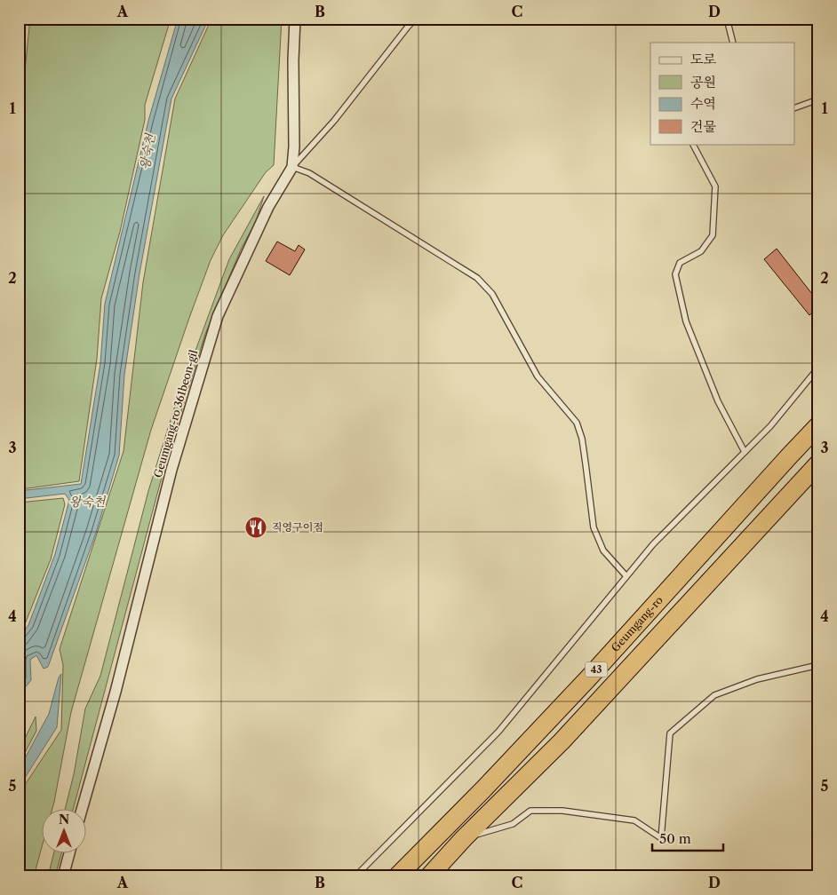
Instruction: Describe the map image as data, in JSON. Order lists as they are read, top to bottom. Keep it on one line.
{"streets":{"highway":["Geumgang-ro","43"],"street":["Geumgang-ro 361beon-gil"]},"water":["왕숙천"],"places":{"restaurant":["직영구이점"]},"legend":["도로","공원","수역","건물"],"scale_bar":"50 m","north":"top","grid":{"columns":["A","B","C","D"],"rows":["1","2","3","4","5"]}}
